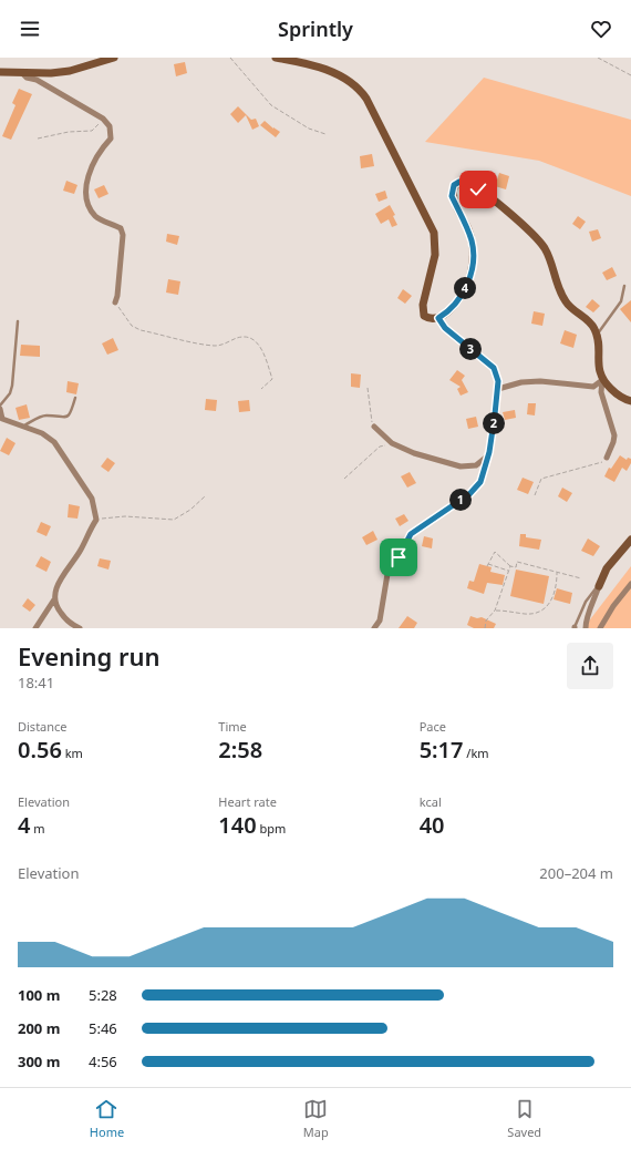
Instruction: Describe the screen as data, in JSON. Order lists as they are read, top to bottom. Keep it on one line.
{"page":{"header":"Sprintly","pins":["4","3","2","1"],"heading":["Evening run","18:41"],"stats":[["Distance","0.56 km"],["Time","2:58"],["Pace","5:17 /km"],["Elevation","4 m"],["Heart rate","140 bpm"],["kcal","40"]],"chart":["Elevation","200–204 m"],"list":[{"name":"100 m","note":"5:28"},{"name":"200 m","note":"5:46"},{"name":"300 m","note":"4:56"}],"tabs":["Home","Map","Saved"]}}
